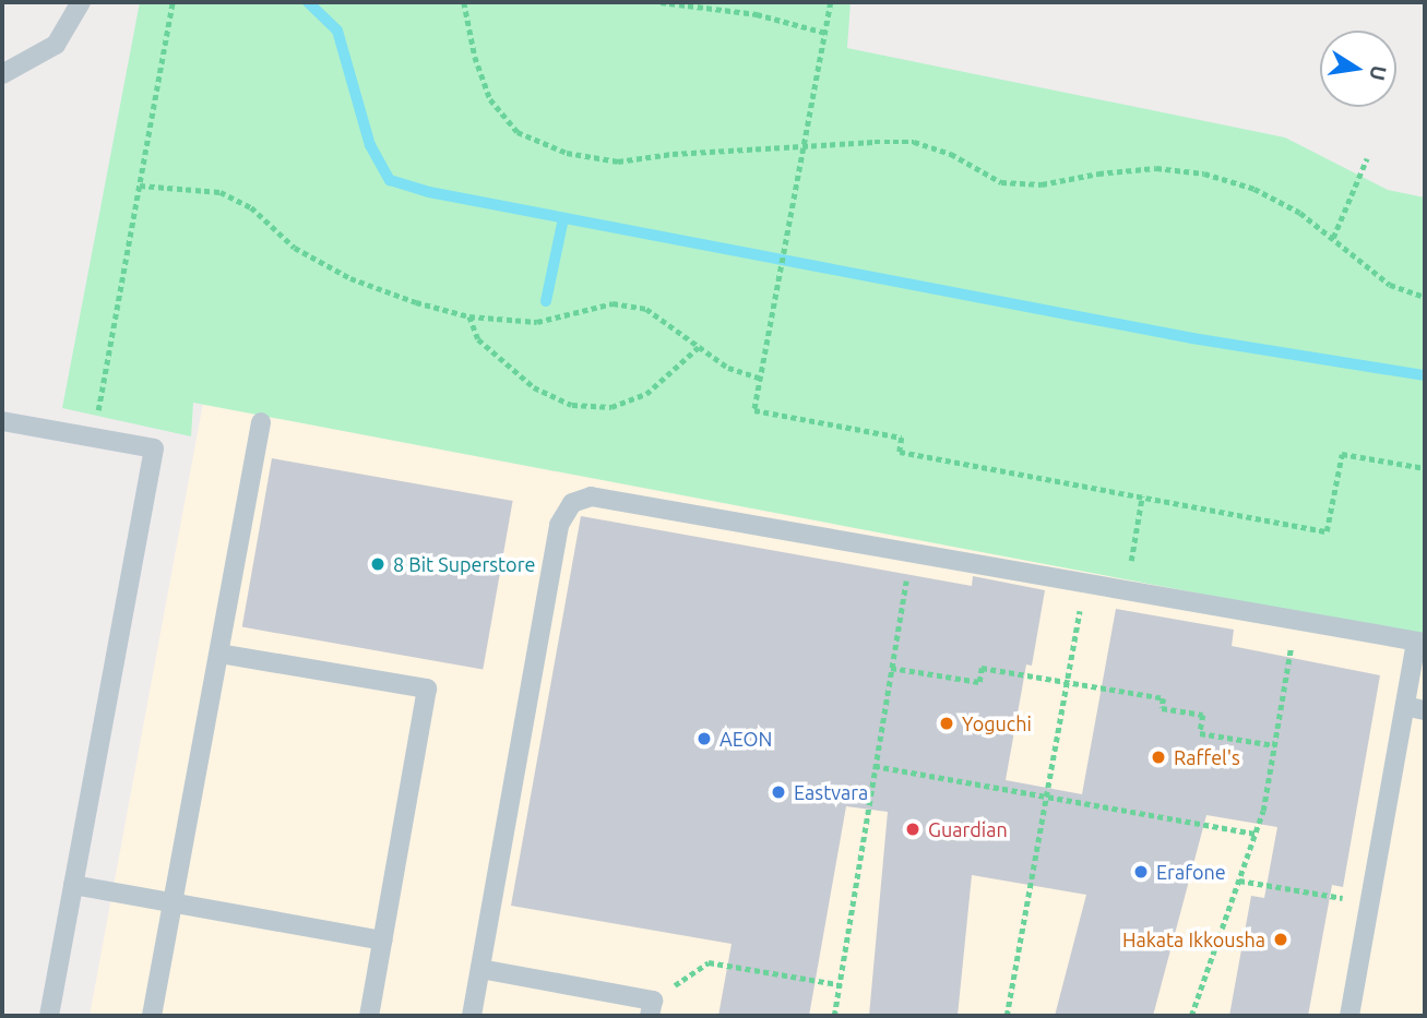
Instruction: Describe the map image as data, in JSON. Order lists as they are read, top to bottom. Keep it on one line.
{"places":["8 Bit Superstore","Yoguchi","AEON","Raffel's","Eastvara","Guardian","Erafone","Hakata Ikkousha"],"north":"right"}
